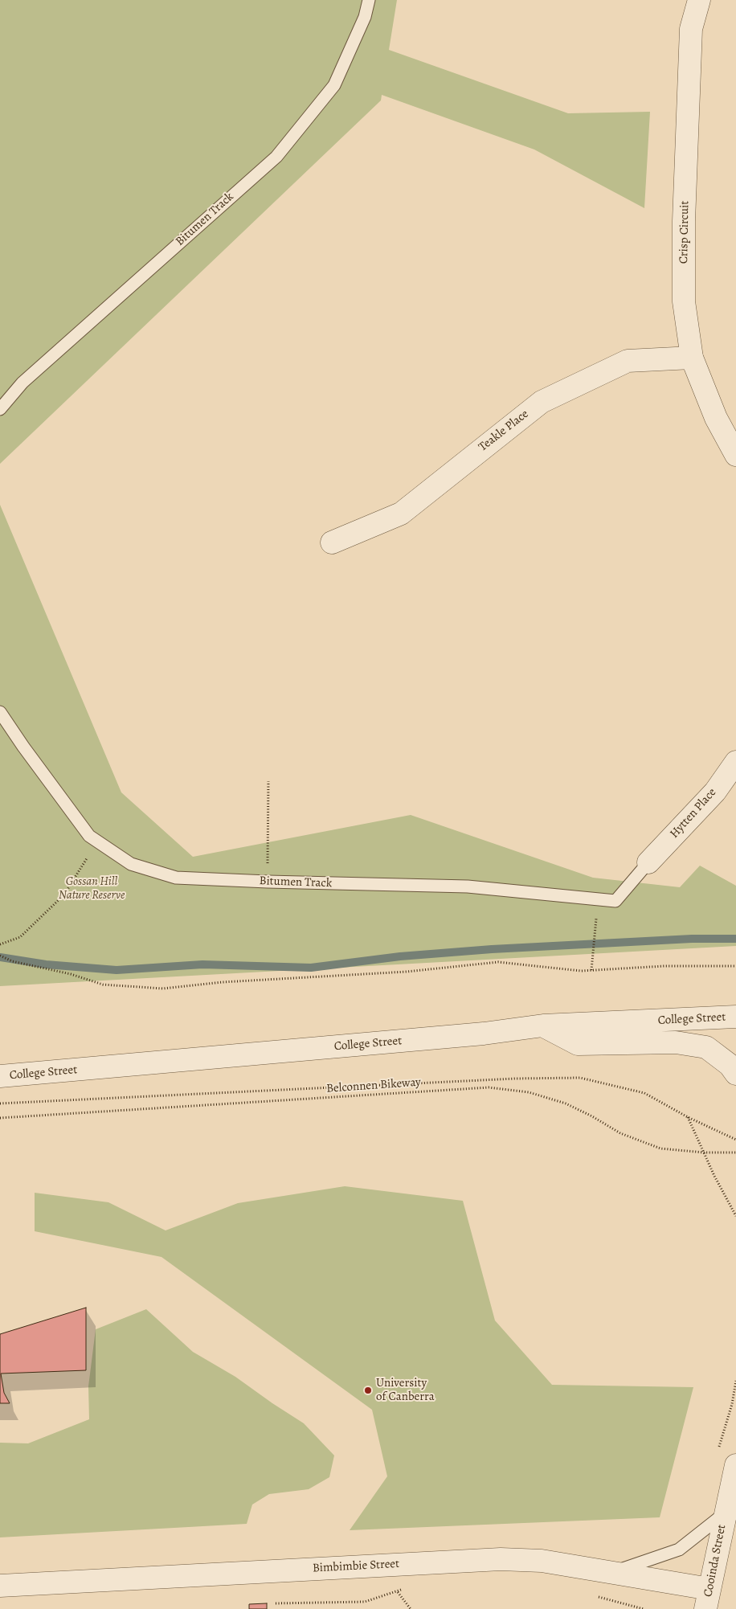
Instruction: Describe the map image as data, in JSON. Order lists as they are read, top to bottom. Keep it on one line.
{"streets":{"street":["Crisp Circuit","Teakle Place","Hytten Place","College Street","Cooinda Street","Bimbimbie Street"],"lane":["Bitumen Track"],"path":["Belconnen Bikeway"]},"crossings":[["Bitumen Track","Hytten Place"],["Crisp Circuit","Teakle Place"],["Cooinda Street","Bimbimbie Street"]],"parks":["Gossan Hill Nature Reserve"],"places":["University of Canberra"]}
